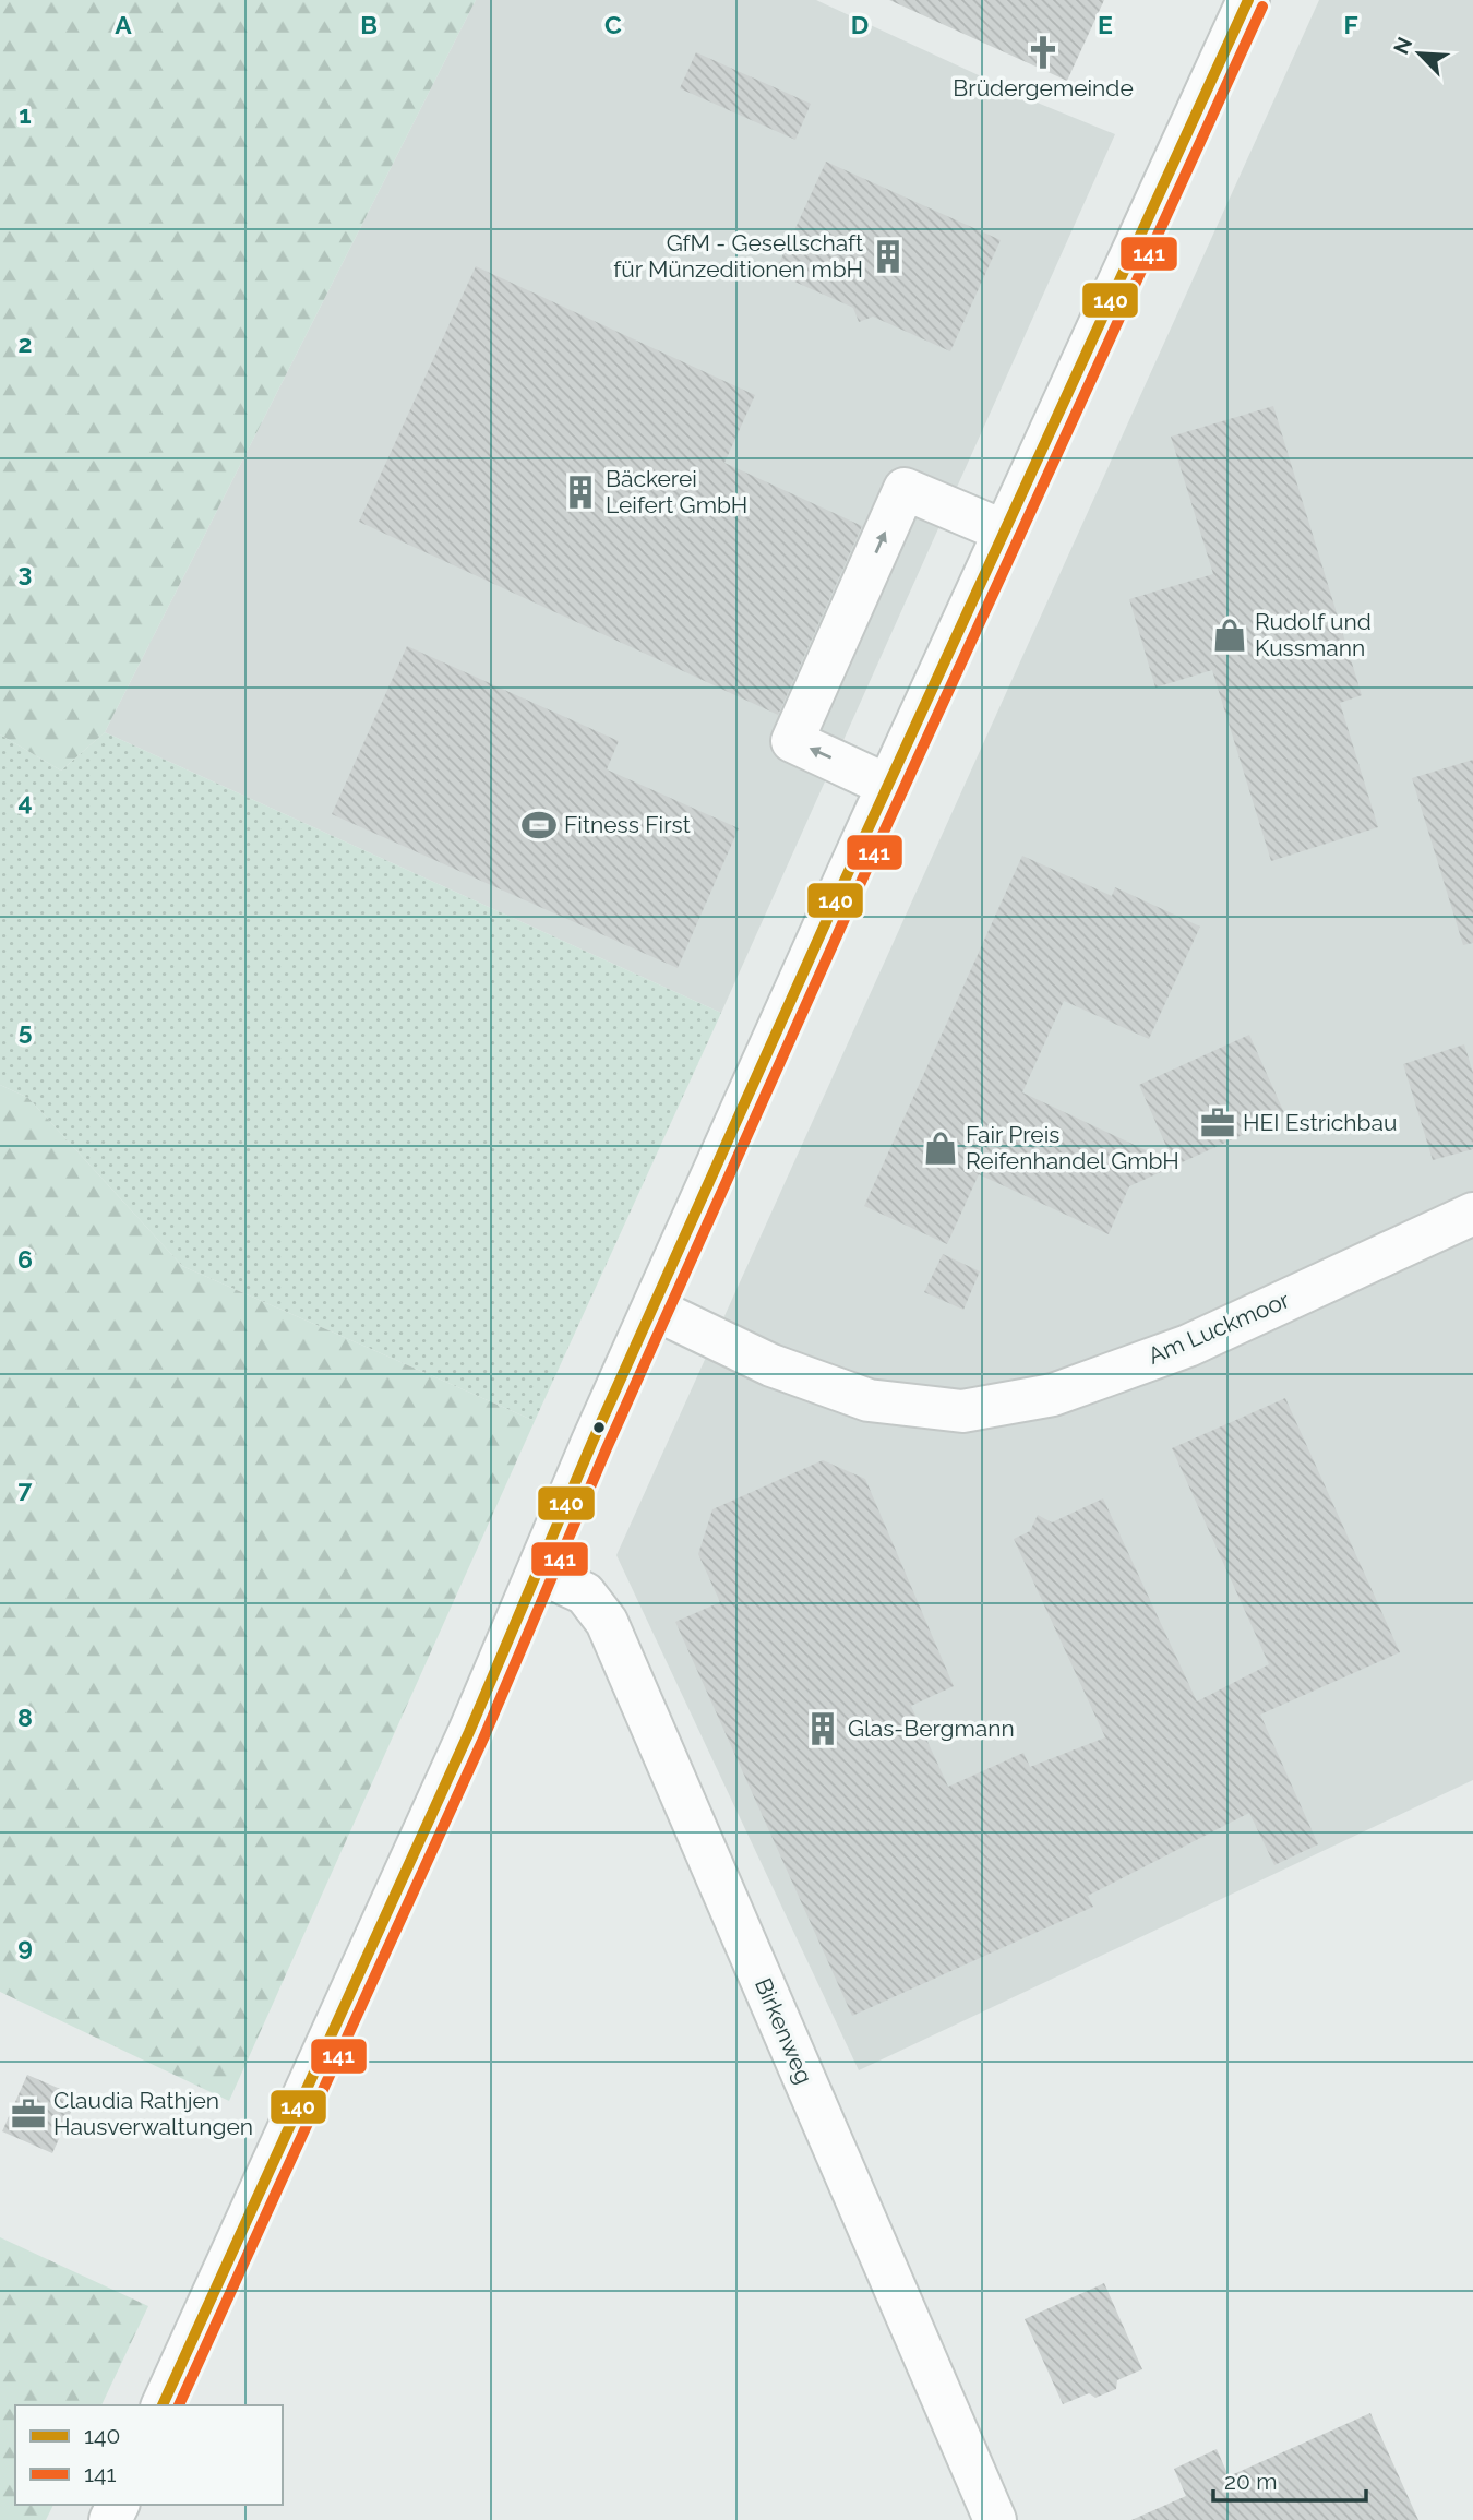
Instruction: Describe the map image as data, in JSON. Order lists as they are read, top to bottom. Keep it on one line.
{"streets":{"street":["Am Luckmoor","Birkenweg"]},"places":{"church":["Brüdergemeinde"],"building":["GfM - Gesellschaft für Münzeditionen mbH","Bäckerei Leifert GmbH","Glas-Bergmann"],"shop":["Rudolf und Kussmann","Fair Preis Reifenhandel GmbH"],"sports":["Fitness First"],"office":["HEI Estrichbau","Claudia Rathjen Hausverwaltungen"]},"lines":["transit line 140","transit line 141"],"legend":["140","141"],"scale_bar":"20 m","north":"top left","grid":{"columns":["A","B","C","D","E","F"],"rows":["1","2","3","4","5","6","7","8","9"]}}
